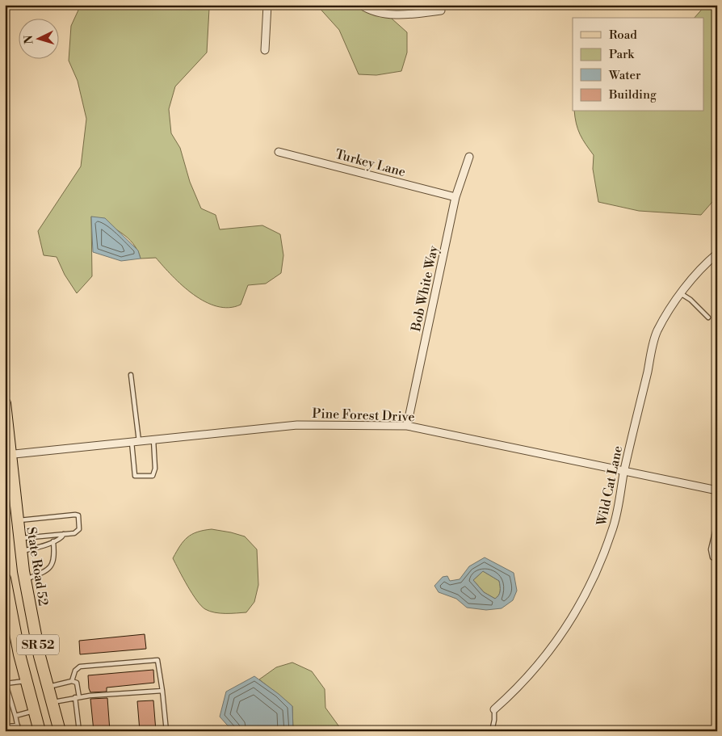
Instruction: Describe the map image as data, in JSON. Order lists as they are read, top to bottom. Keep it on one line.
{"streets":{"main road":["State Road 52","SR 52"],"street":["Turkey Lane","Bob White Way","Pine Forest Drive","Wild Cat Lane"]},"crossings":[["Turkey Lane","Bob White Way"],["Bob White Way","Pine Forest Drive"],["Pine Forest Drive","Wild Cat Lane"],["Pine Forest Drive","State Road 52"]],"legend":["Road","Park","Water","Building"],"north":"left"}
